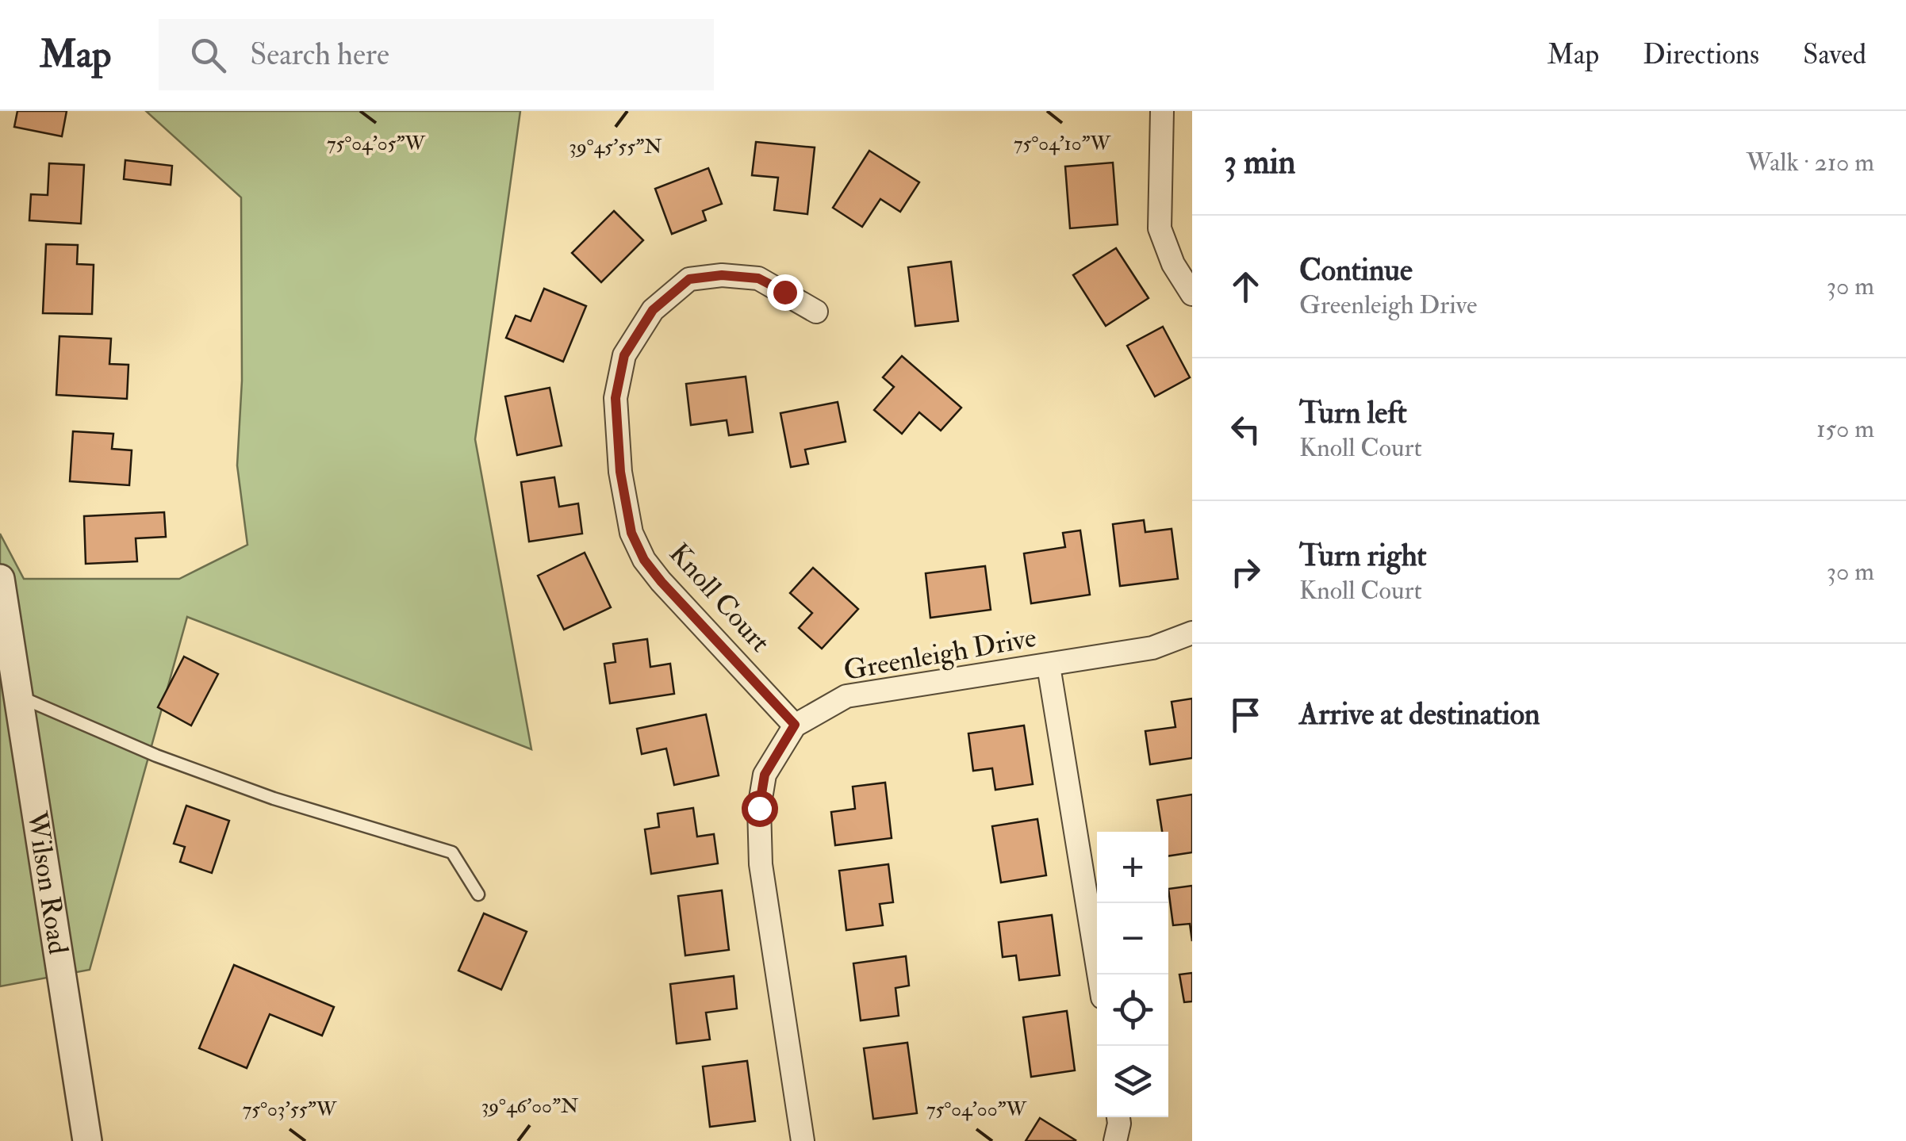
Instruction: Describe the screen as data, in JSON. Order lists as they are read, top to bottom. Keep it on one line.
{"streets":{"street":["Knoll Court","Greenleigh Drive","Wilson Road"]},"crossings":[["Knoll Court","Greenleigh Drive"]],"page":{"header":"Map","search":"Search here","nav":["Map","Directions","Saved"],"heading":["3 min","Walk · 210 m"],"list":[["Continue","Greenleigh Drive","30 m"],["Turn left","Knoll Court","150 m"],["Turn right","Knoll Court","30 m"],"Arrive at destination"],"map_buttons":["+","−"]},"coordinates":["75°04'05\"W","75°04'10\"W","39°45'55\"N","39°46'00\"N","75°03'55\"W","75°04'00\"W"]}
